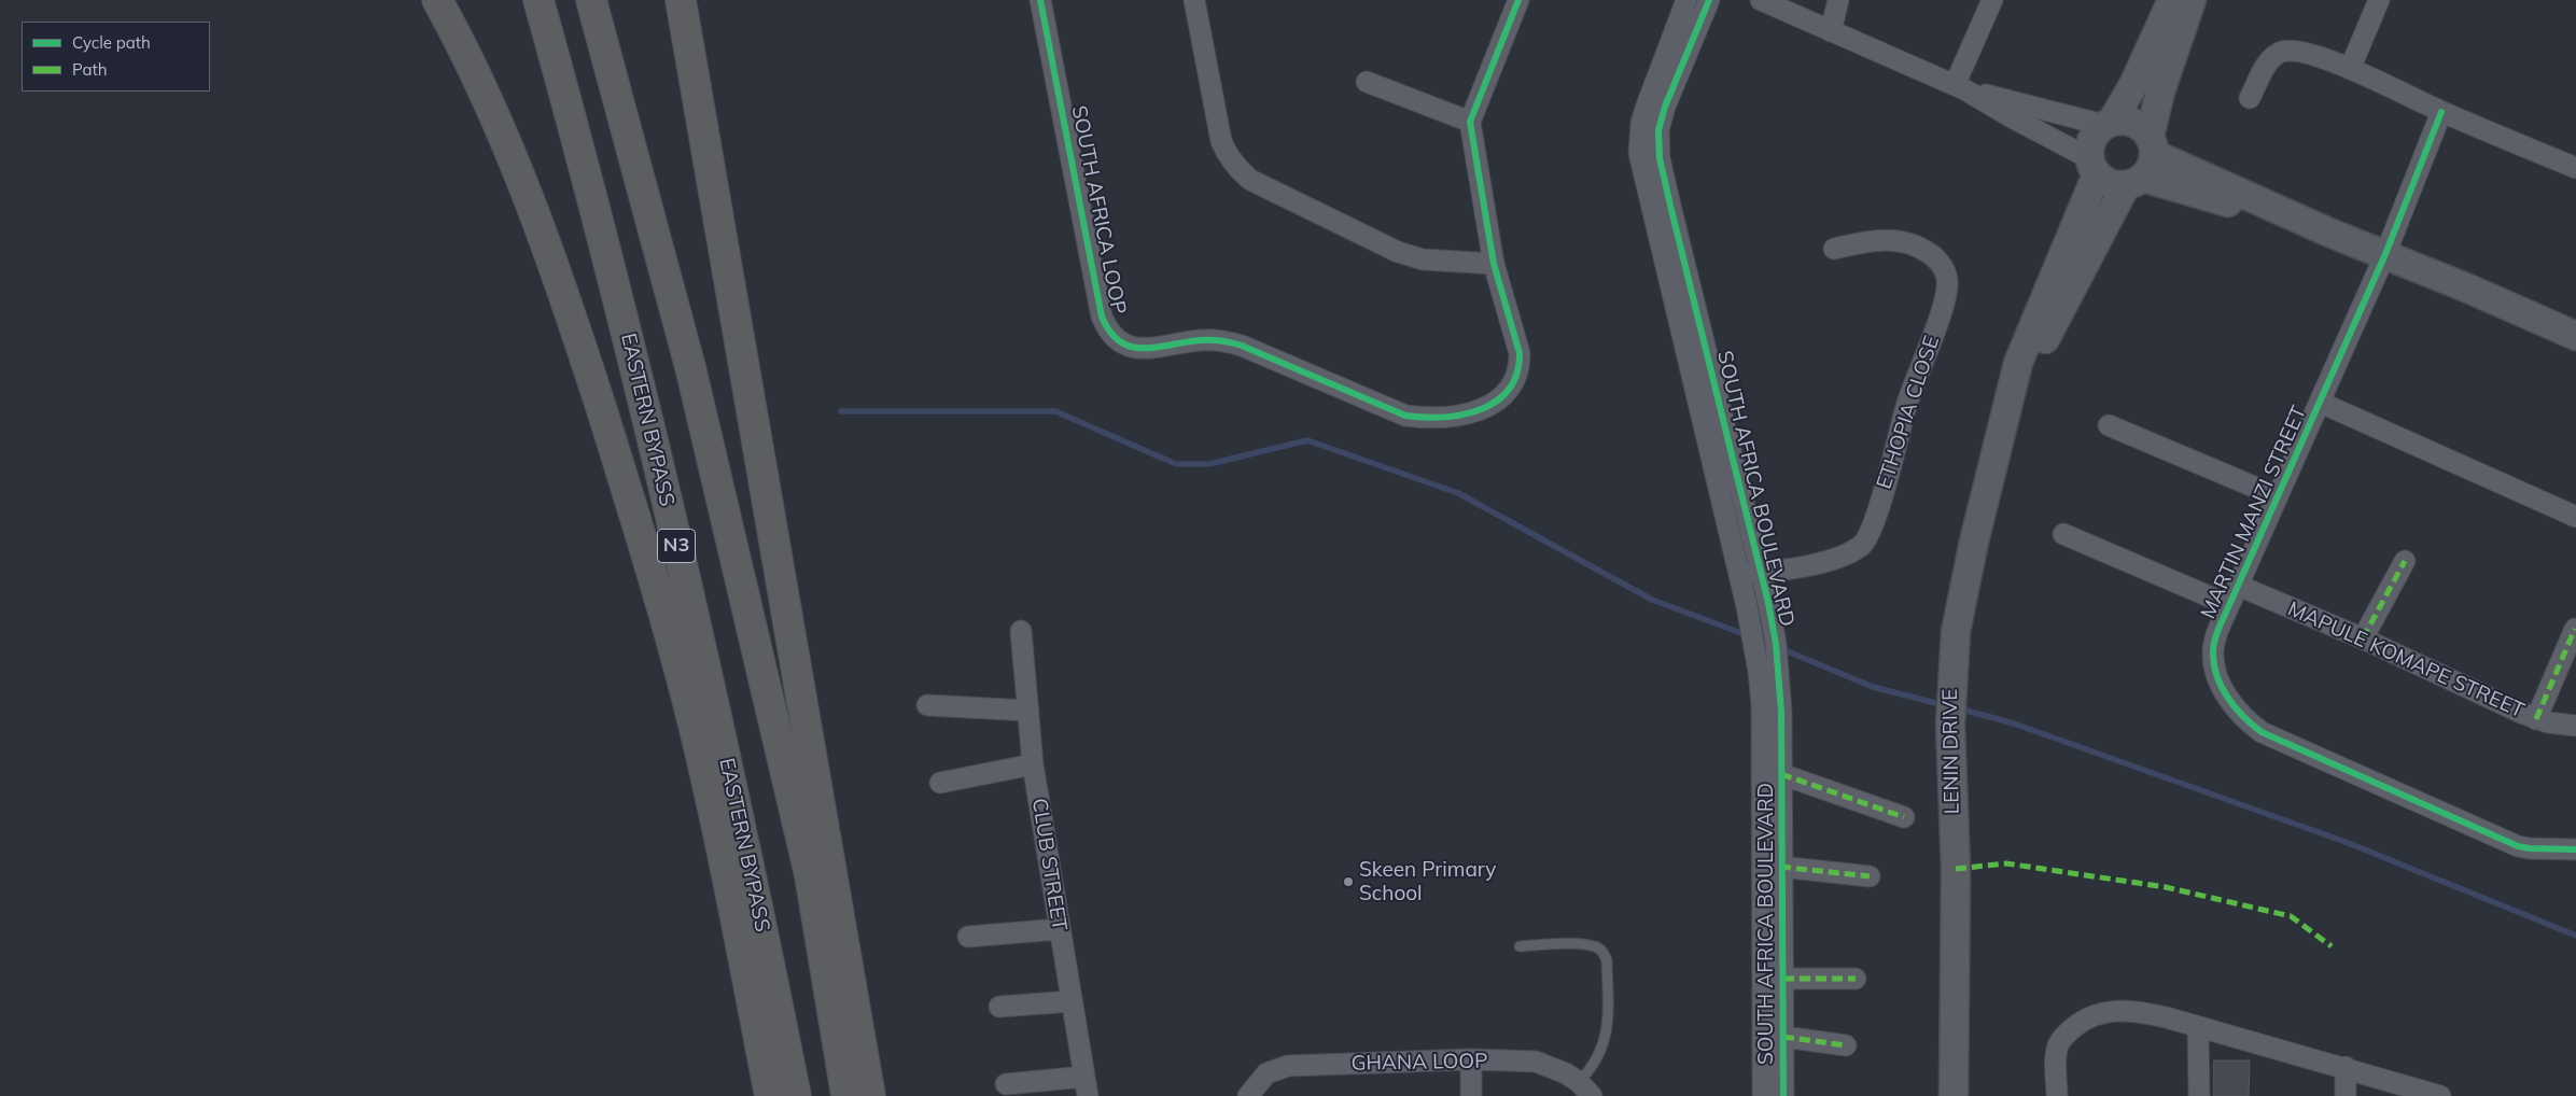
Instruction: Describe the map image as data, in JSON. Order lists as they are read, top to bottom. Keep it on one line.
{"streets":{"highway":["EASTERN BYPASS","N3"],"street":["SOUTH AFRICA LOOP","ETHOPIA CLOSE","SOUTH AFRICA BOULEVARD","MARTIN MANZI STREET","MAPULE KOMAPE STREET","LENIN DRIVE","CLUB STREET","GHANA LOOP"]},"crossings":[["ETHOPIA CLOSE","SOUTH AFRICA BOULEVARD"],["MARTIN MANZI STREET","MAPULE KOMAPE STREET"]],"places":["Skeen Primary School"],"legend":["Cycle path","Path"]}
